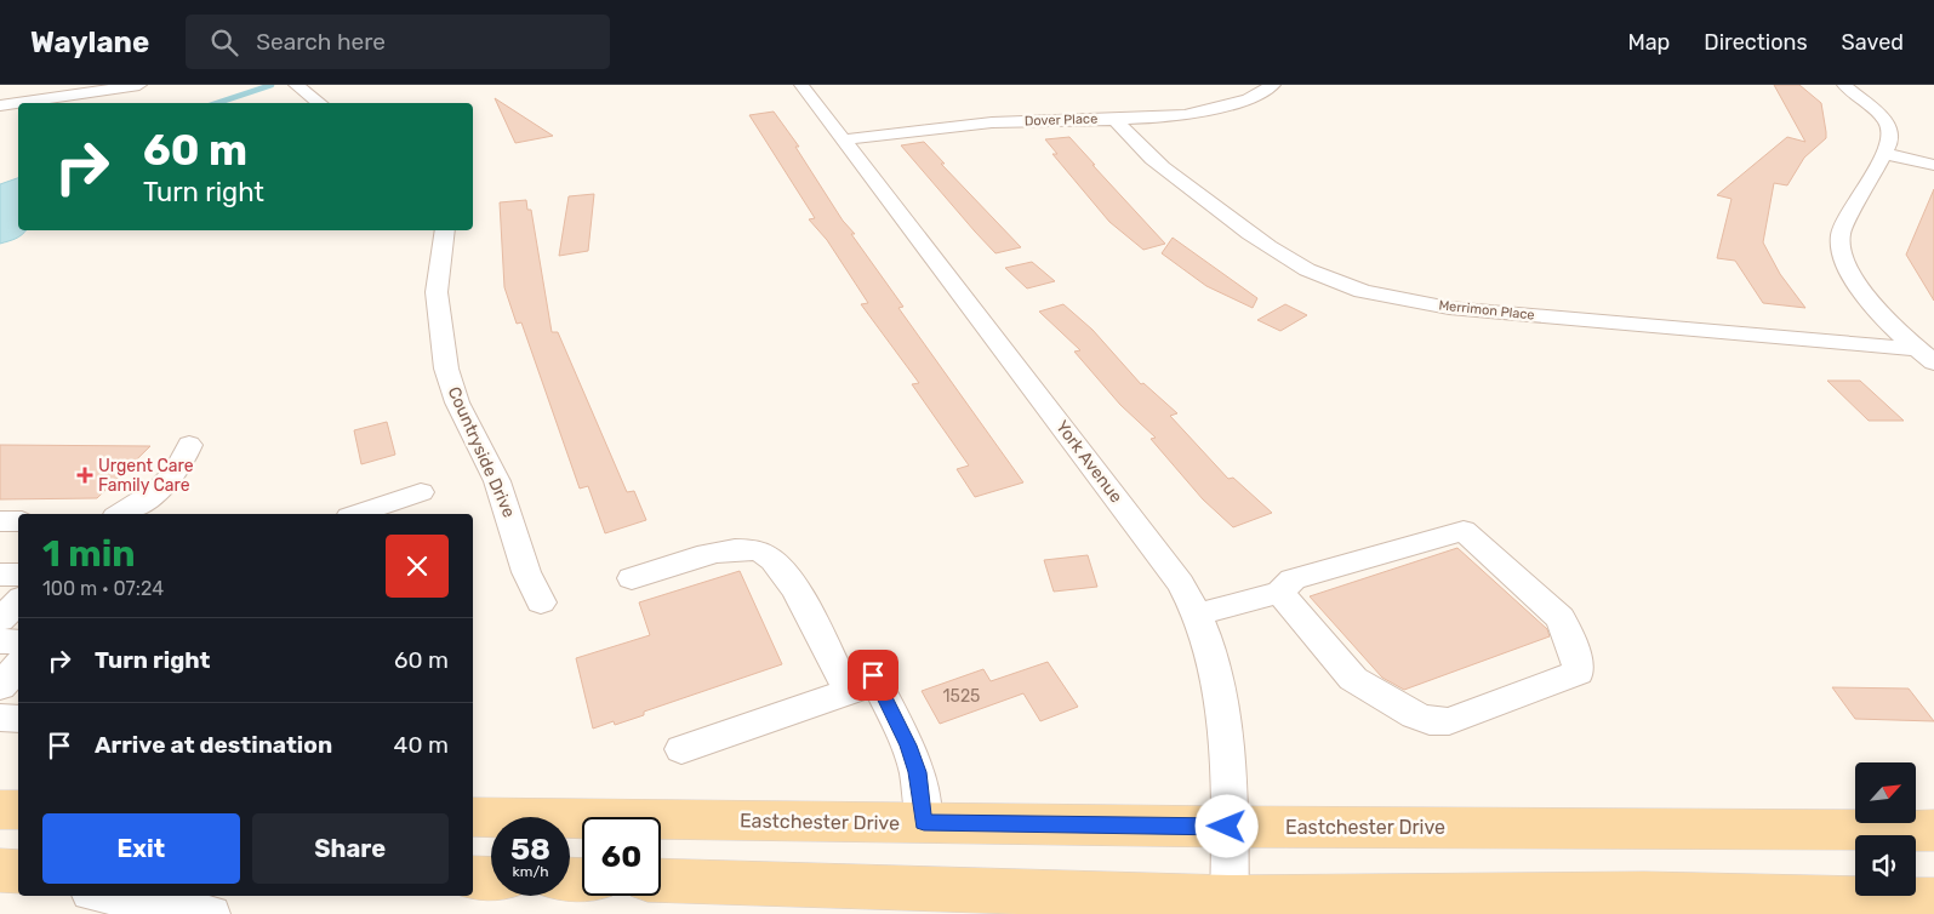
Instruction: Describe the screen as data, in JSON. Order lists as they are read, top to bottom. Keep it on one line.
{"streets":{"main road":["Eastchester Drive"],"street":["Dover Place","Merrimon Place","Countryside Drive","York Avenue"]},"crossings":[["Dover Place","Merrimon Place"],["Dover Place","York Avenue"],["York Avenue","Eastchester Drive"]],"places":{"health":["Urgent Care Family Care"]},"house_numbers":["1525"],"north":"top right","page":{"header":"Waylane","search":"Search here","nav":["Map","Directions","Saved"],"turn":["60 m","Turn right"],"heading":["1 min","100 m · 07:24"],"list":[{"name":"Turn right","value":"60 m"},{"name":"Arrive at destination","value":"40 m"}],"buttons":["Exit","Share"],"speed":"58 km/h","limit":"60"}}
